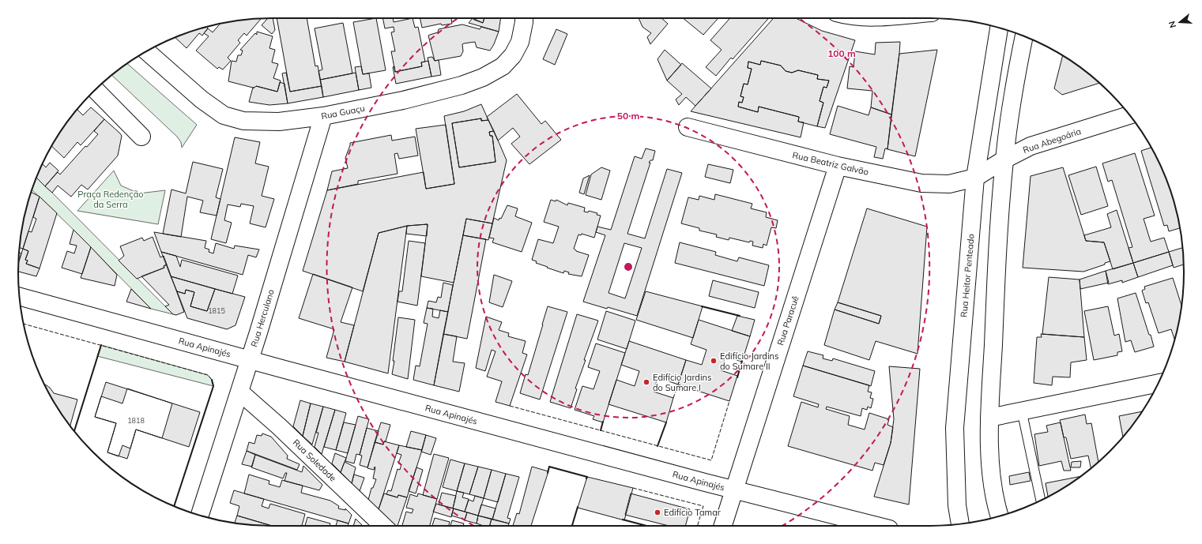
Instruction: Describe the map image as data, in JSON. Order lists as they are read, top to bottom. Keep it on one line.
{"streets":{"street":["Rua Guaçu","Rua Abegoária","Rua Beatriz Galvão","Rua Heitor Penteado","Rua Herculano","Rua Paracuê","Rua Apinajés","Rua Soledade"]},"crossings":[["Rua Guaçu","Rua Herculano"],["Rua Abegoária","Rua Beatriz Galvão"],["Rua Abegoária","Rua Heitor Penteado"],["Rua Beatriz Galvão","Rua Heitor Penteado"],["Rua Beatriz Galvão","Rua Paracuê"],["Rua Herculano","Rua Apinajés"],["Rua Herculano","Rua Soledade"],["Rua Paracuê","Rua Apinajés"]],"parks":["Praça Redenção da Serra"],"places":["Edifício Jardins do Sumare II","Edifício Jardins do Sumare I","Edifício Tamar"],"house_numbers":["1815","1818"],"north":"left","rings":["100 m","50 m"]}
